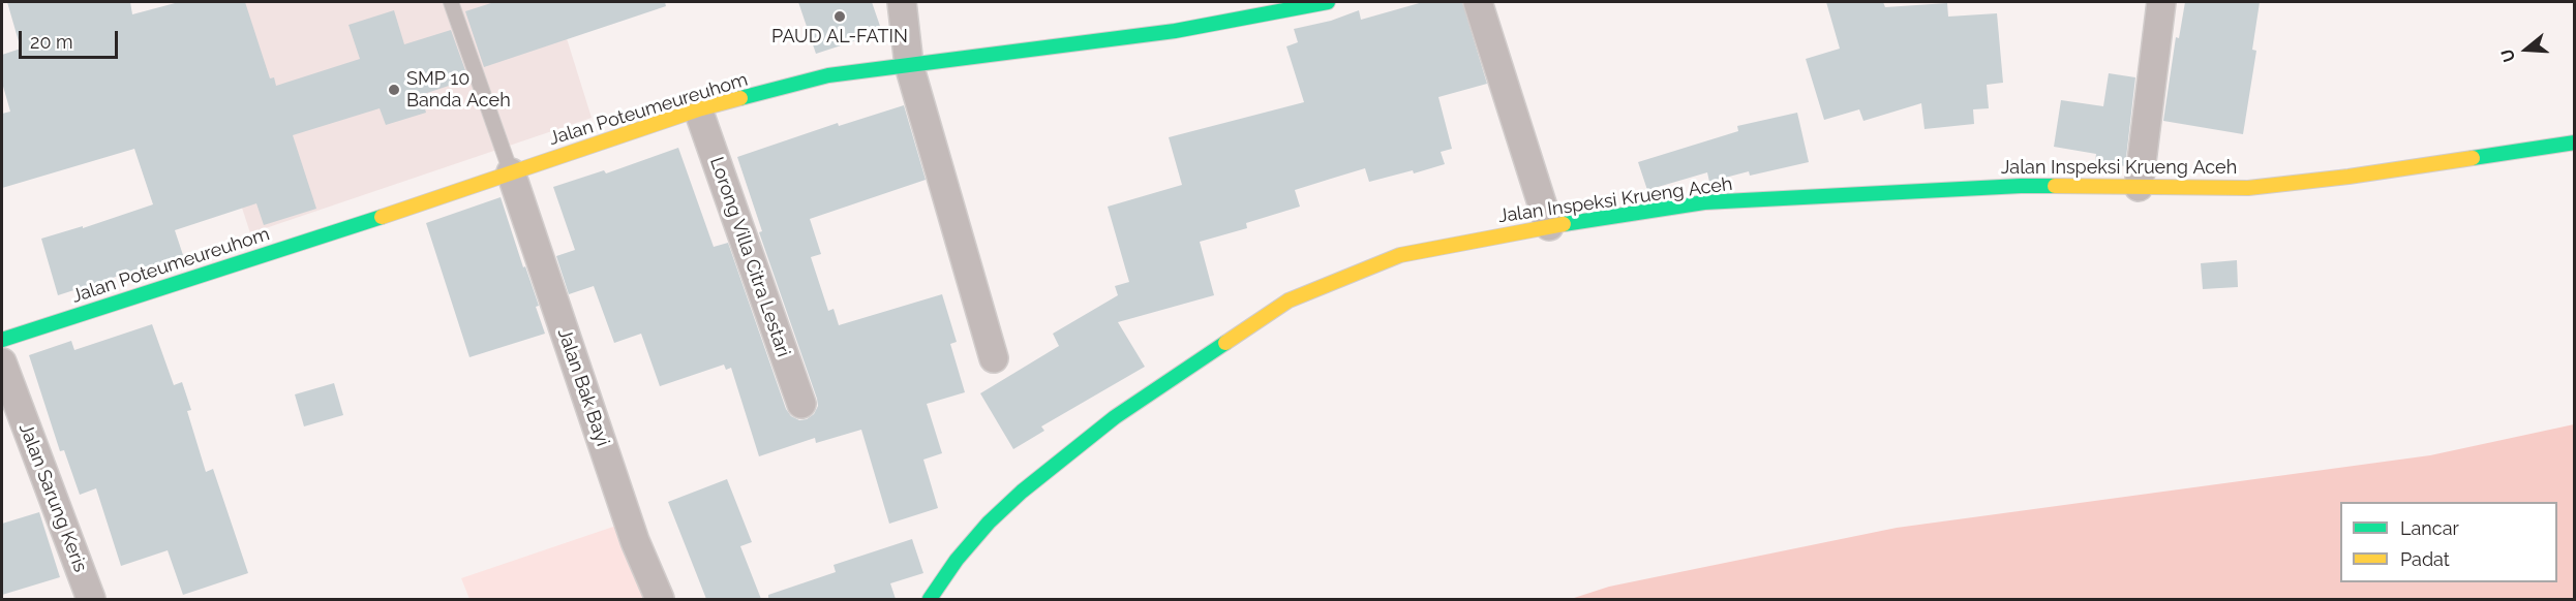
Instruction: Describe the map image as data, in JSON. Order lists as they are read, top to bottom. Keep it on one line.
{"streets":{"street":["Jalan Poteumeureuhom","Jalan Inspeksi Krueng Aceh","Lorong Villa Citra Lestari","Jalan Bak Bayi","Jalan Sarung Keris"]},"crossings":[["Jalan Poteumeureuhom","Lorong Villa Citra Lestari"],["Jalan Poteumeureuhom","Jalan Bak Bayi"]],"places":["PAUD AL-FATIN","SMP 10 Banda Aceh"],"legend":["Lancar","Padat"],"scale_bar":"20 m","north":"left"}
